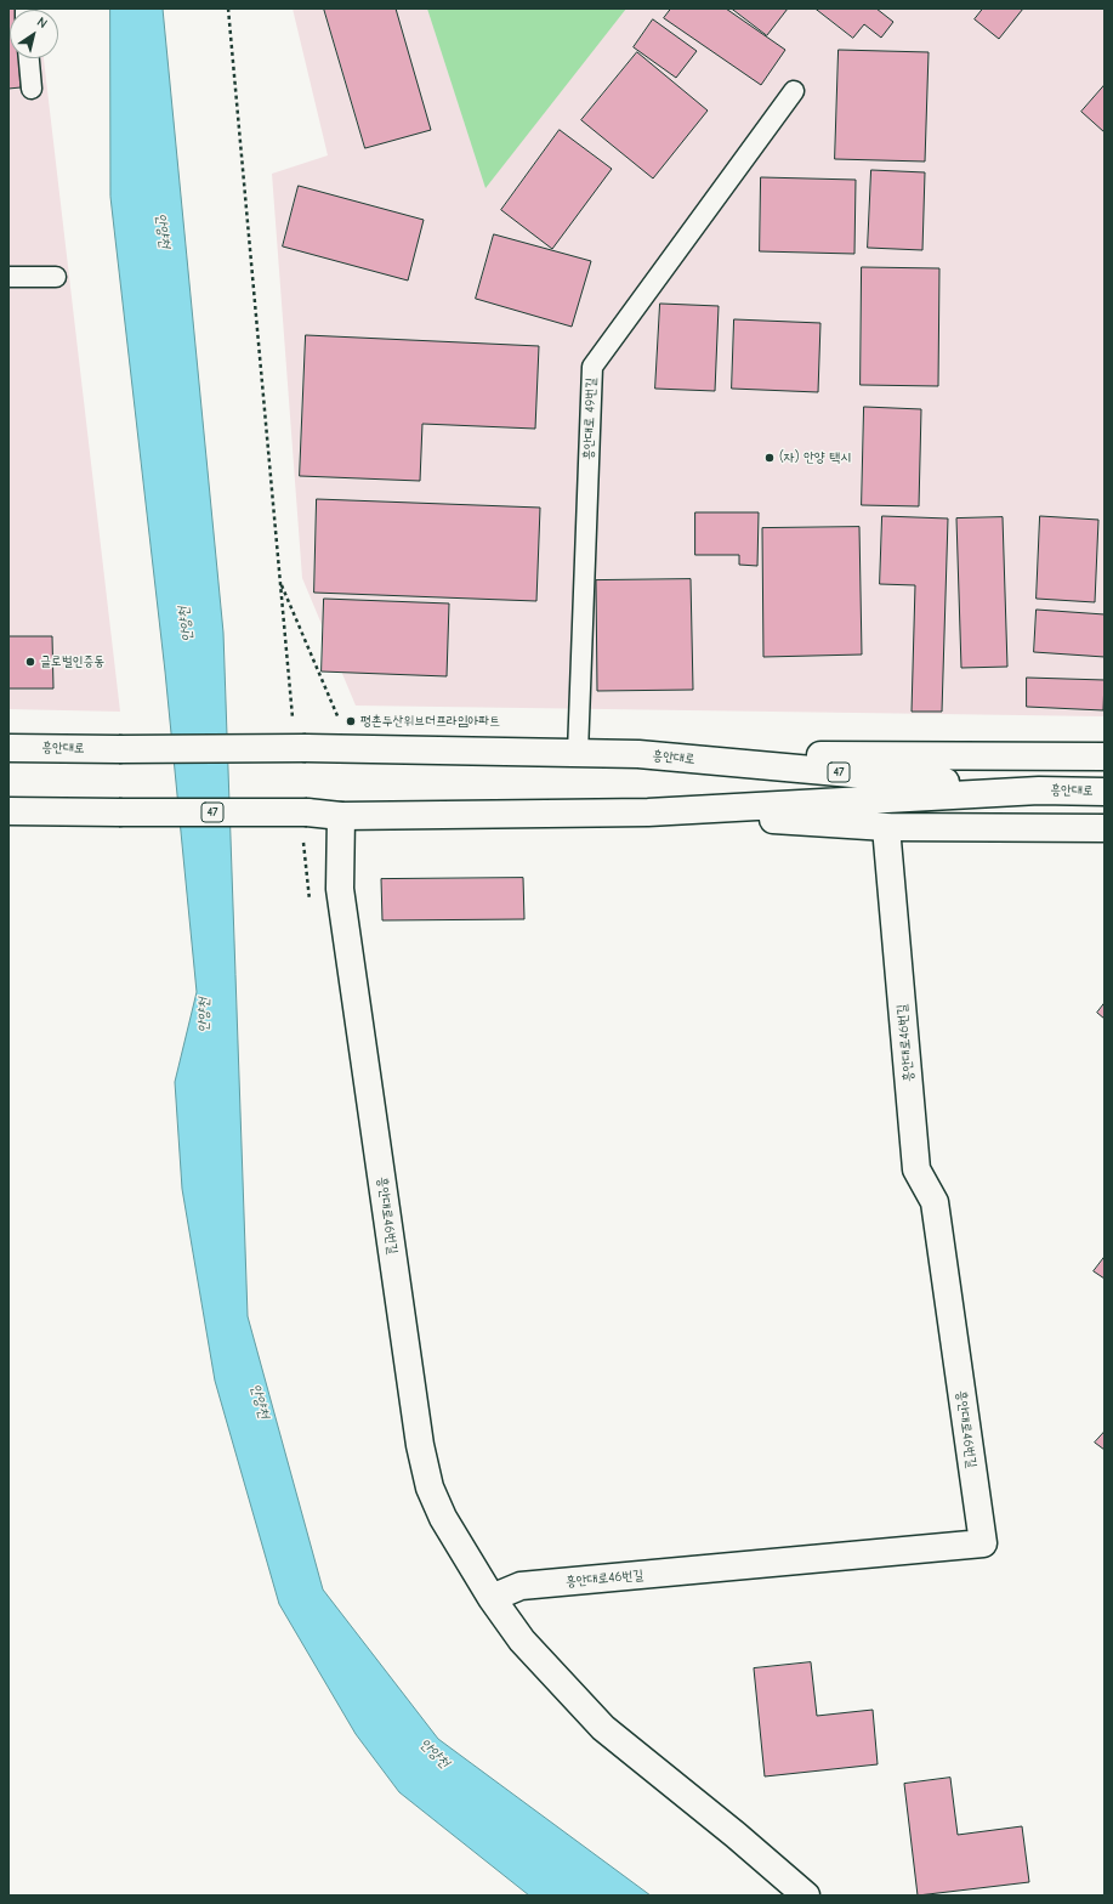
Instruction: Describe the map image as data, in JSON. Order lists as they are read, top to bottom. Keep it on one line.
{"streets":{"main road":["흥안대로","47","흥안대로46번길"],"lane":["흥안대로 49번길"]},"crossings":[["흥안대로 49번길","흥안대로"],["흥안대로","흥안대로46번길"]],"water":["안양천"],"places":["(자) 안양 택시","글로벌인증동","평촌두산위브더프라임아파트"],"north":"top right"}
